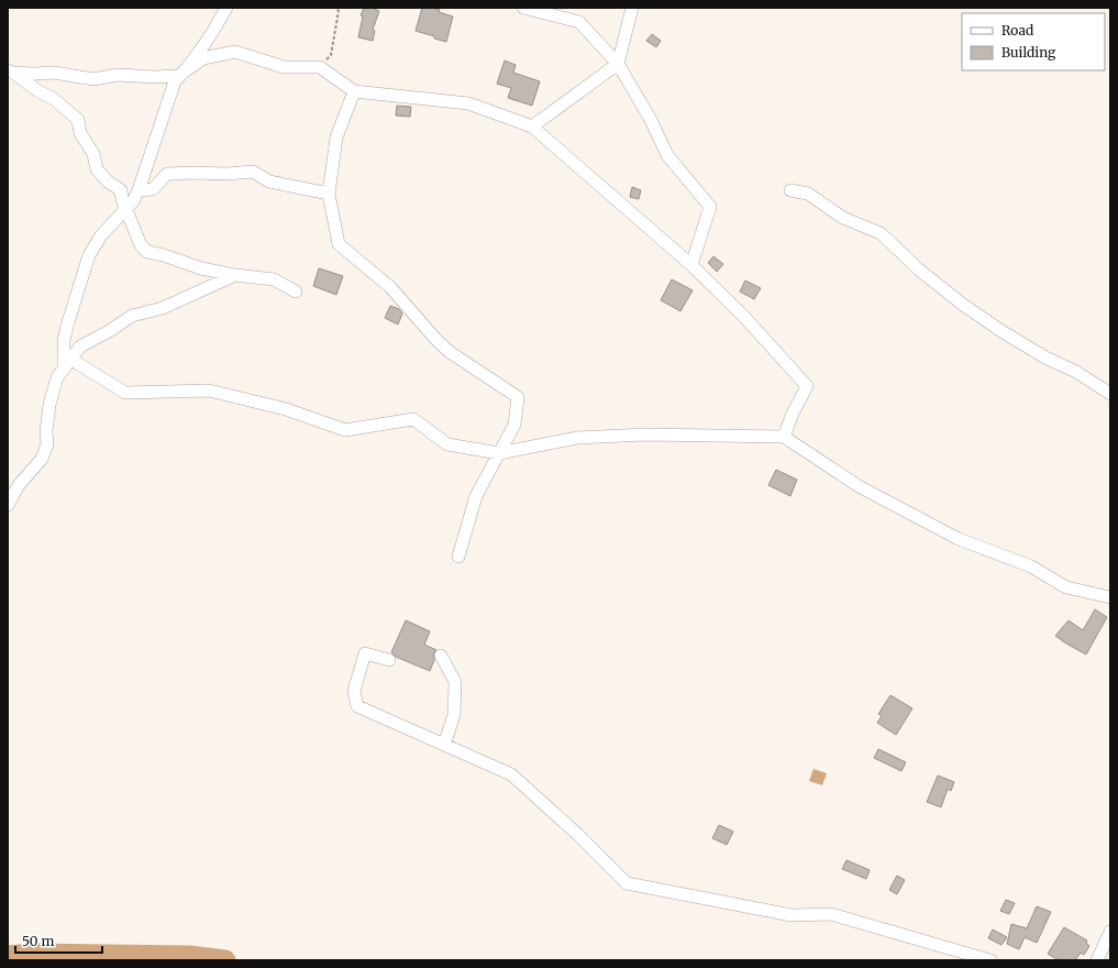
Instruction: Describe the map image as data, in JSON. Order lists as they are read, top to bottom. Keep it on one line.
{"legend":["Road","Building"],"scale_bar":"50 m"}
